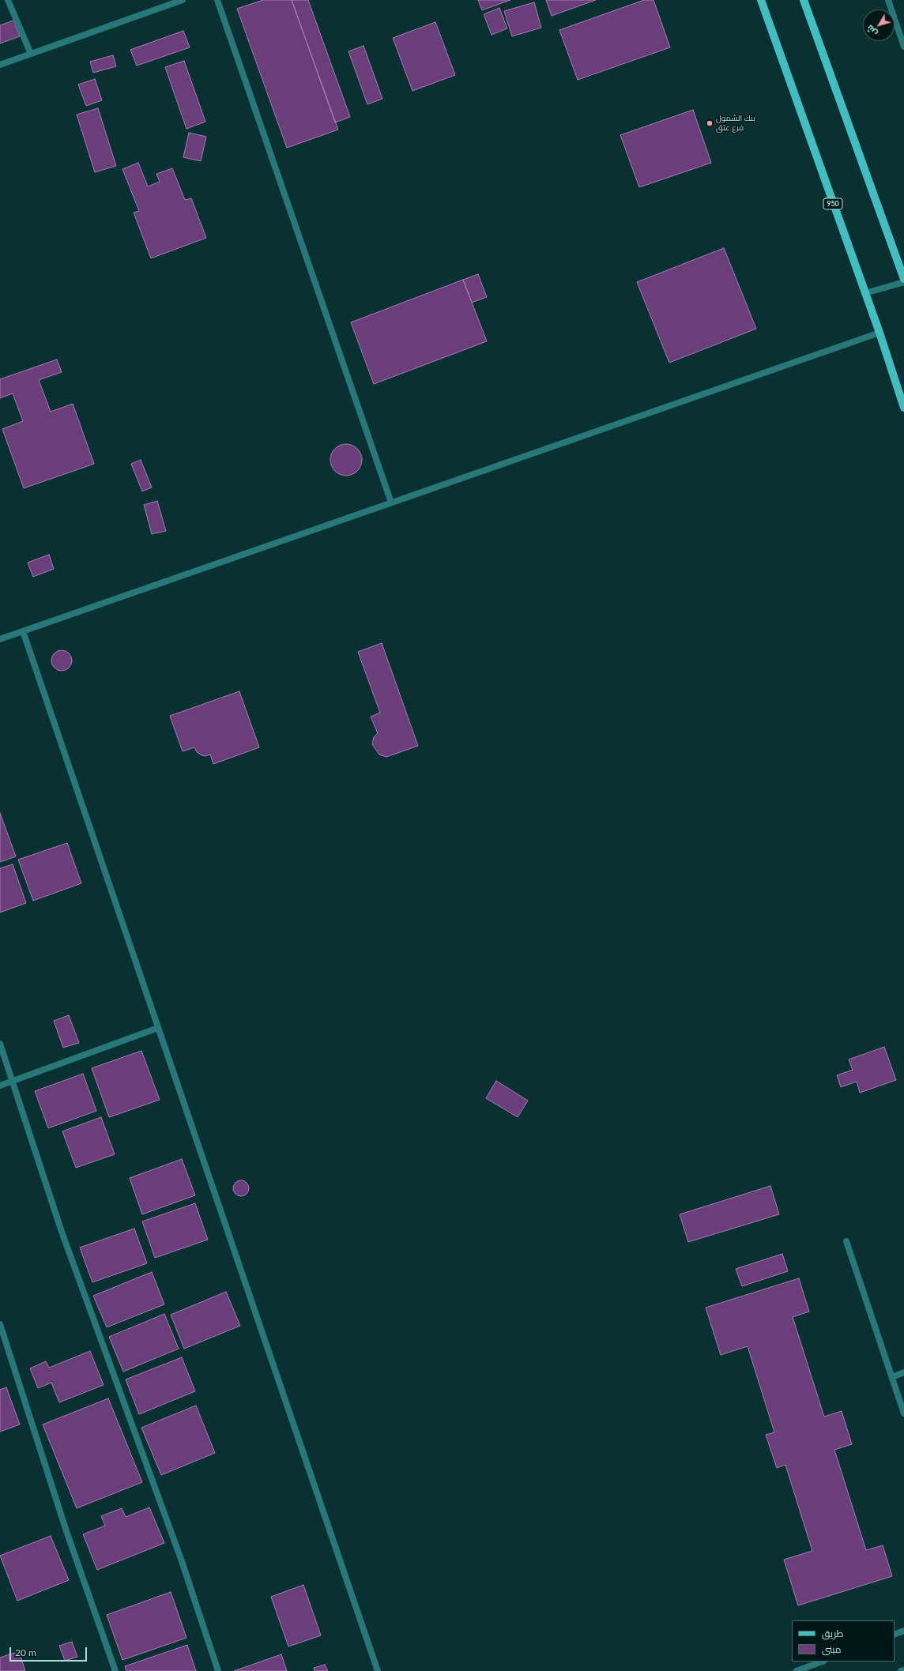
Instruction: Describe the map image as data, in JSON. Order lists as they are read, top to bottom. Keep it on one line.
{"streets":{"main road":["950"]},"places":["بنك الشمول فرع عتق"],"legend":["طريق","مبنى"],"scale_bar":"20 m","north":"bottom left"}
